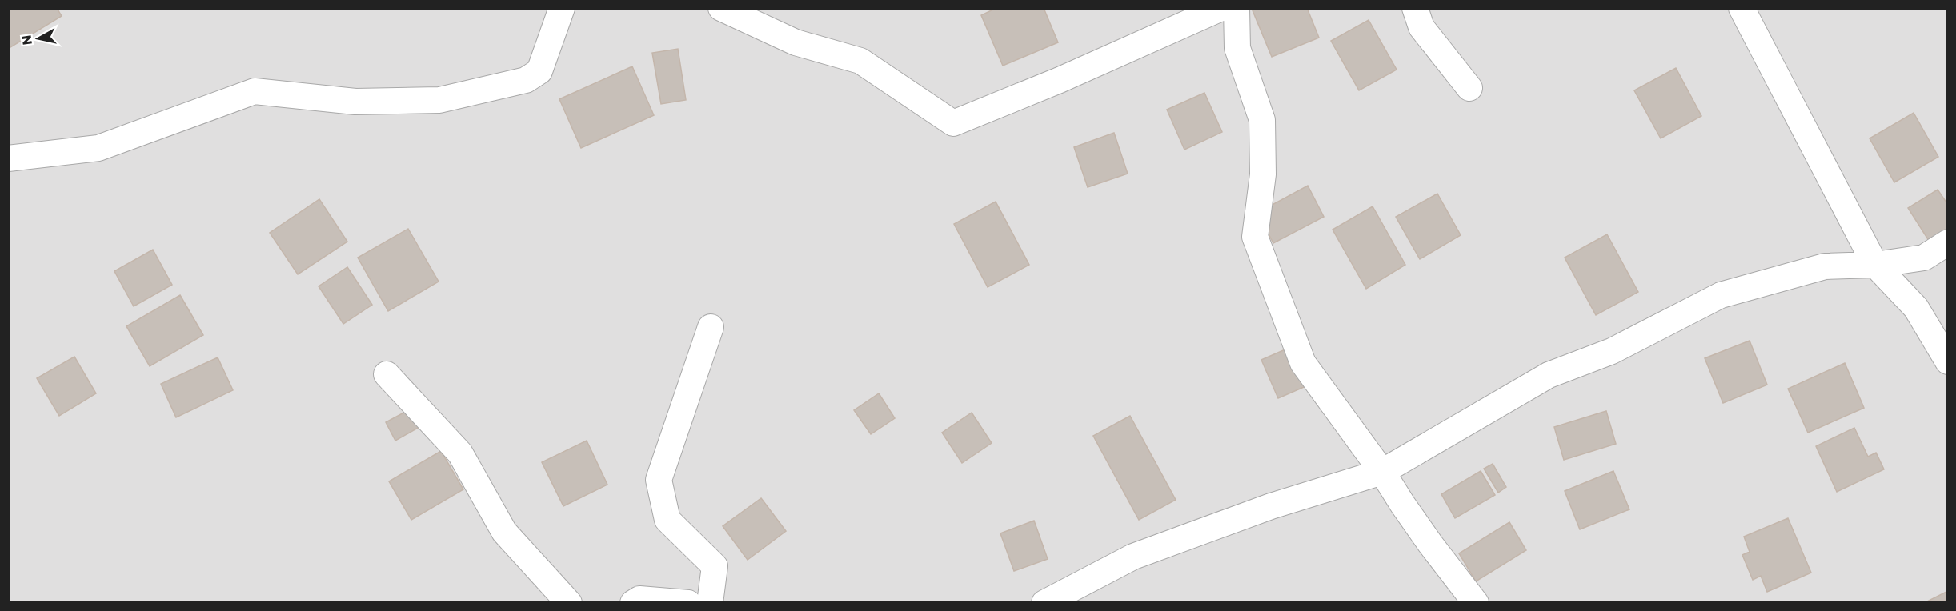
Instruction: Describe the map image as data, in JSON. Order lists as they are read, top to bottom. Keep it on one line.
{"north":"left"}
